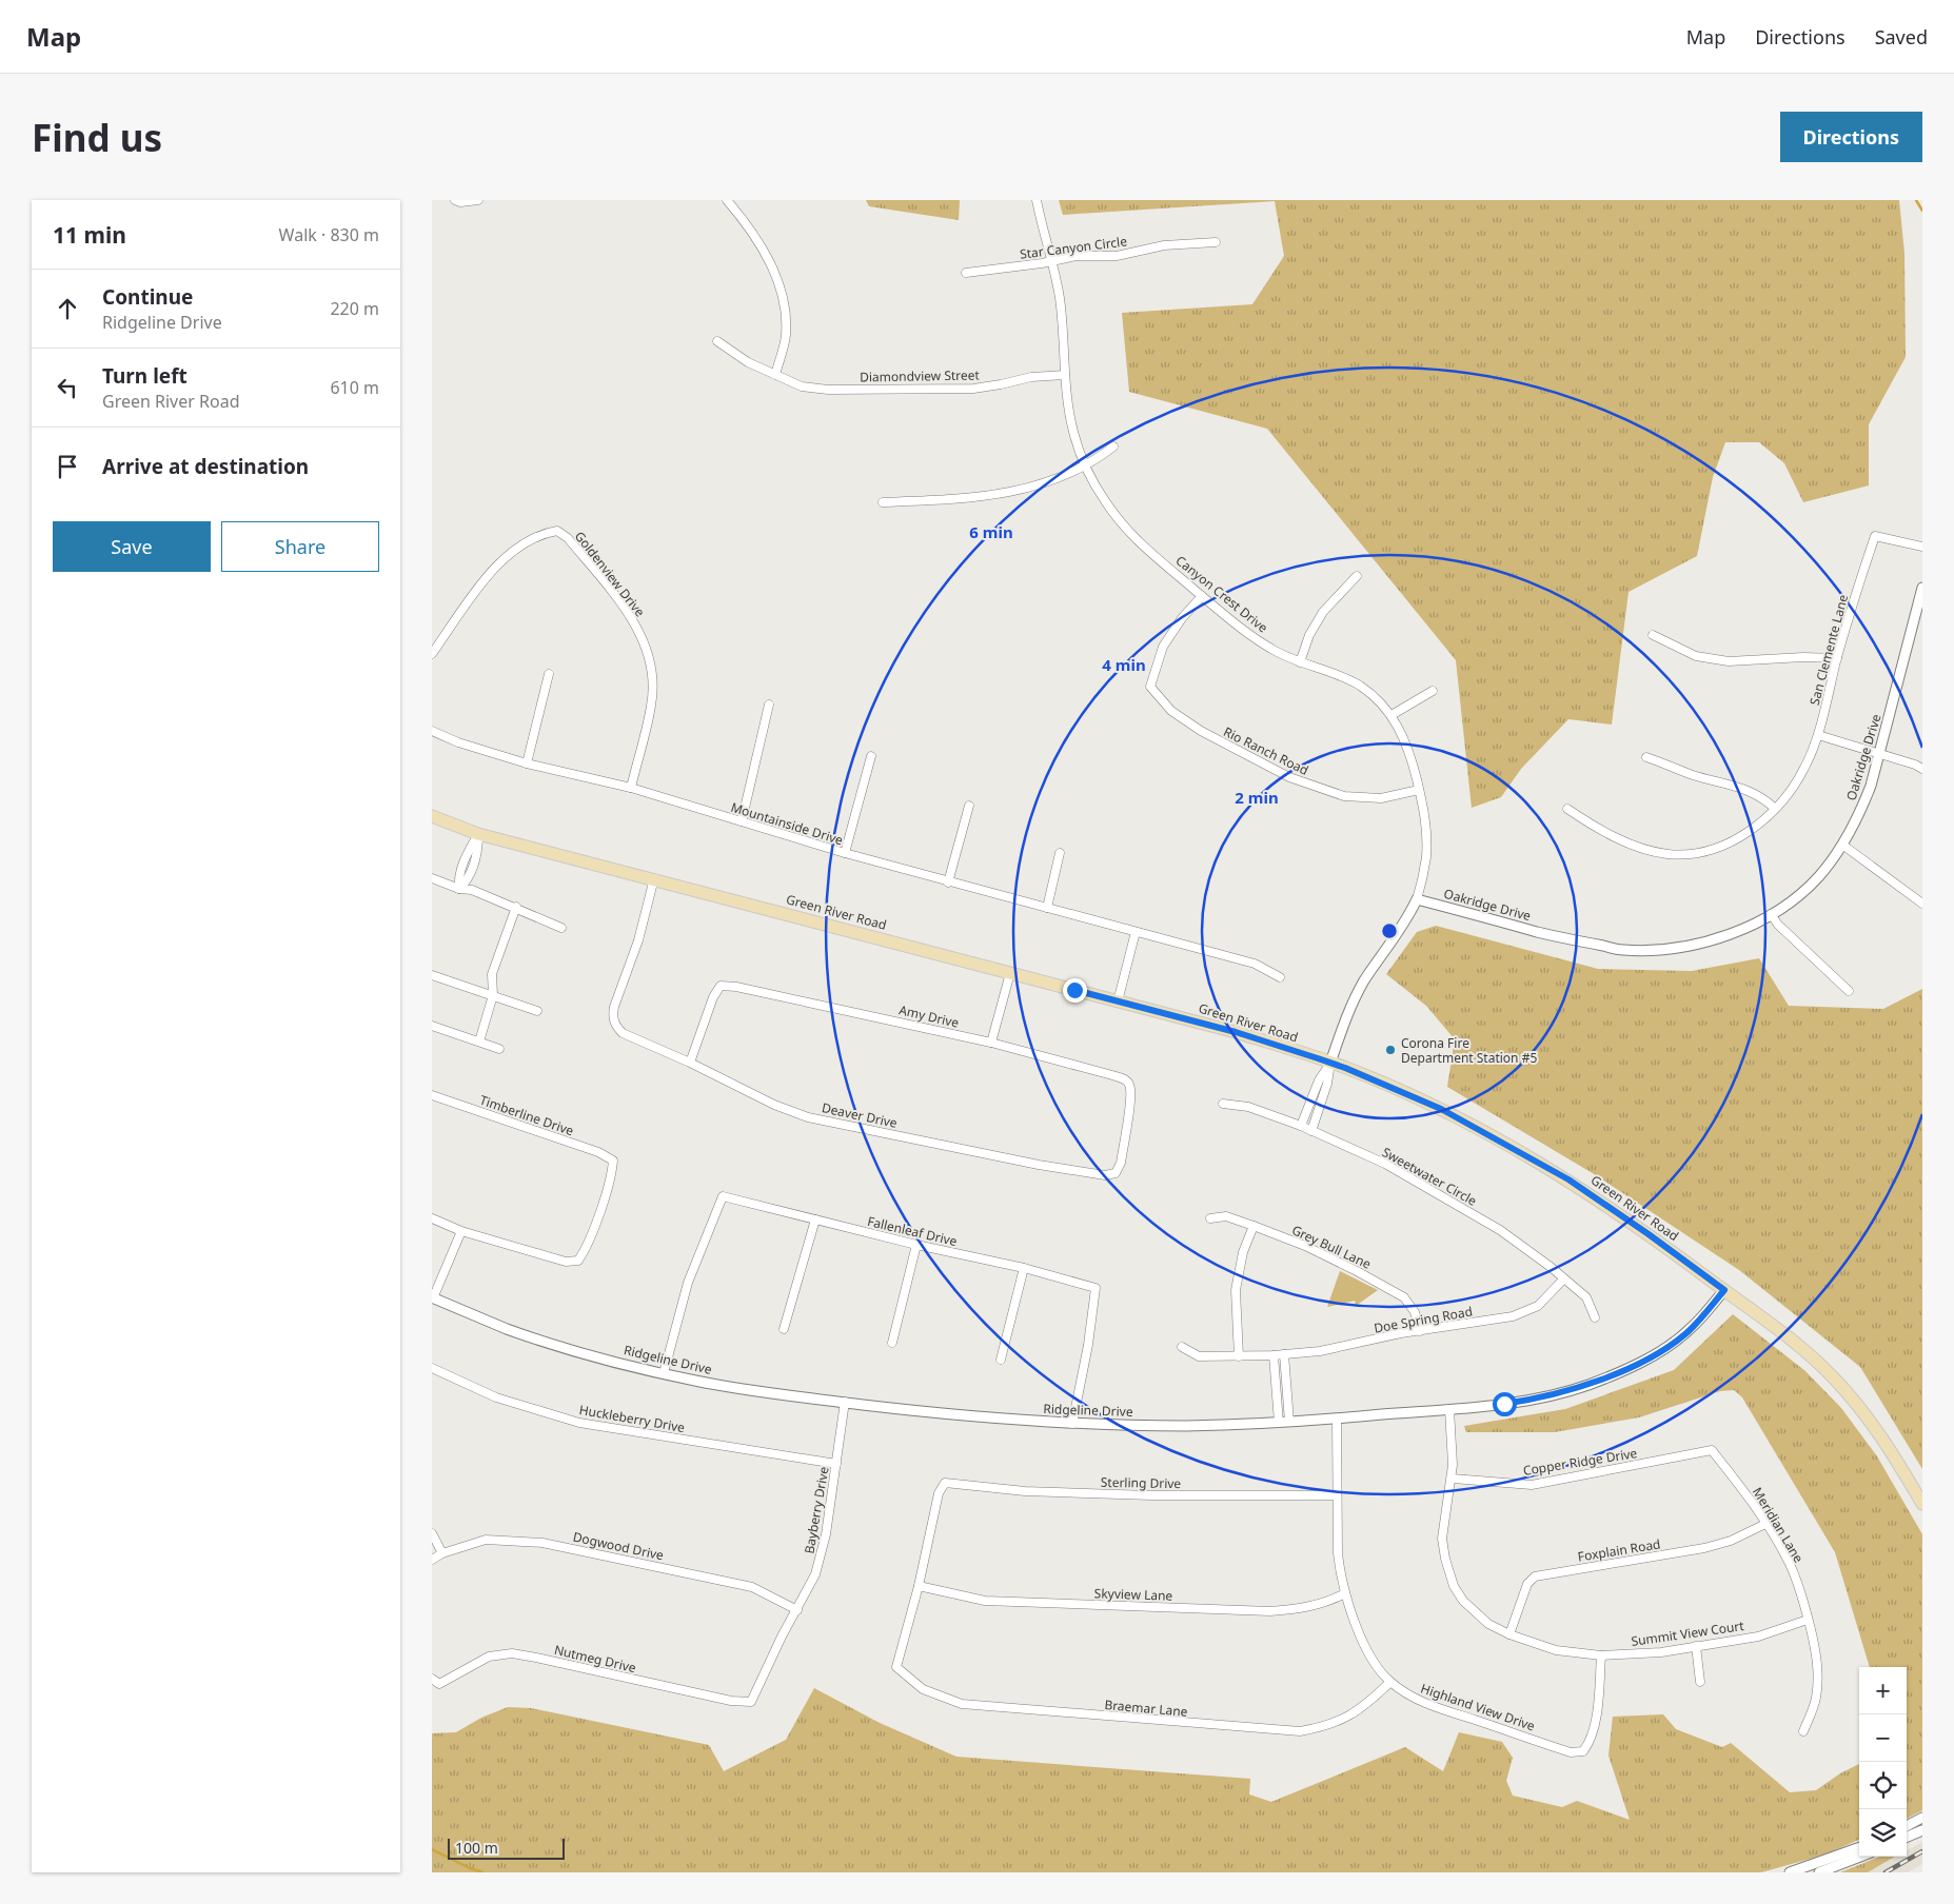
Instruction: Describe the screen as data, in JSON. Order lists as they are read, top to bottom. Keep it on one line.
{"streets":{"main road":["Green River Road"],"street":["Star Canyon Circle","Diamondview Street","Goldenview Drive","Canyon Crest Drive","San Clemente Lane","Rio Ranch Road","Oakridge Drive","Mountainside Drive","Amy Drive","Timberline Drive","Deaver Drive","Sweetwater Circle","Fallenleaf Drive","Grey Bull Lane","Doe Spring Road","Ridgeline Drive","Huckleberry Drive","Copper Ridge Drive","Sterling Drive","Bayberry Drive","Meridian Lane","Dogwood Drive","Foxplain Road","Skyview Lane","Summit View Court","Nutmeg Drive","Highland View Drive","Braemar Lane"]},"crossings":[["Star Canyon Circle","Canyon Crest Drive"],["Diamondview Street","Canyon Crest Drive"],["Goldenview Drive","Mountainside Drive"],["Canyon Crest Drive","Rio Ranch Road"],["Canyon Crest Drive","Oakridge Drive"],["Canyon Crest Drive","Green River Road"],["Canyon Crest Drive","Sweetwater Circle"],["Green River Road","Deaver Drive"],["Green River Road","Ridgeline Drive"],["Amy Drive","Deaver Drive"],["Sweetwater Circle","Doe Spring Road"],["Fallenleaf Drive","Ridgeline Drive"],["Grey Bull Lane","Doe Spring Road"],["Ridgeline Drive","Bayberry Drive"],["Ridgeline Drive","Summit View Court"],["Ridgeline Drive","Highland View Drive"],["Huckleberry Drive","Bayberry Drive"],["Copper Ridge Drive","Meridian Lane"],["Copper Ridge Drive","Summit View Court"],["Sterling Drive","Skyview Lane"],["Sterling Drive","Highland View Drive"],["Sterling Drive","Braemar Lane"],["Bayberry Drive","Dogwood Drive"],["Bayberry Drive","Nutmeg Drive"],["Meridian Lane","Foxplain Road"],["Meridian Lane","Summit View Court"],["Foxplain Road","Summit View Court"],["Skyview Lane","Highland View Drive"],["Skyview Lane","Braemar Lane"],["Summit View Court","Highland View Drive"],["Highland View Drive","Braemar Lane"]],"places":["Corona Fire Department Station #5"],"scale_bar":"100 m","page":{"header":"Map","nav":["Map","Directions","Saved"],"buttons":["Directions",["Save","Share"]],"title":"Find us","heading":["11 min","Walk · 830 m"],"list":[["Continue","Ridgeline Drive","220 m"],["Turn left","Green River Road","610 m"],"Arrive at destination"],"map_buttons":["+","−"],"scale":"100 m"},"rings":["6 min","4 min","2 min"]}
